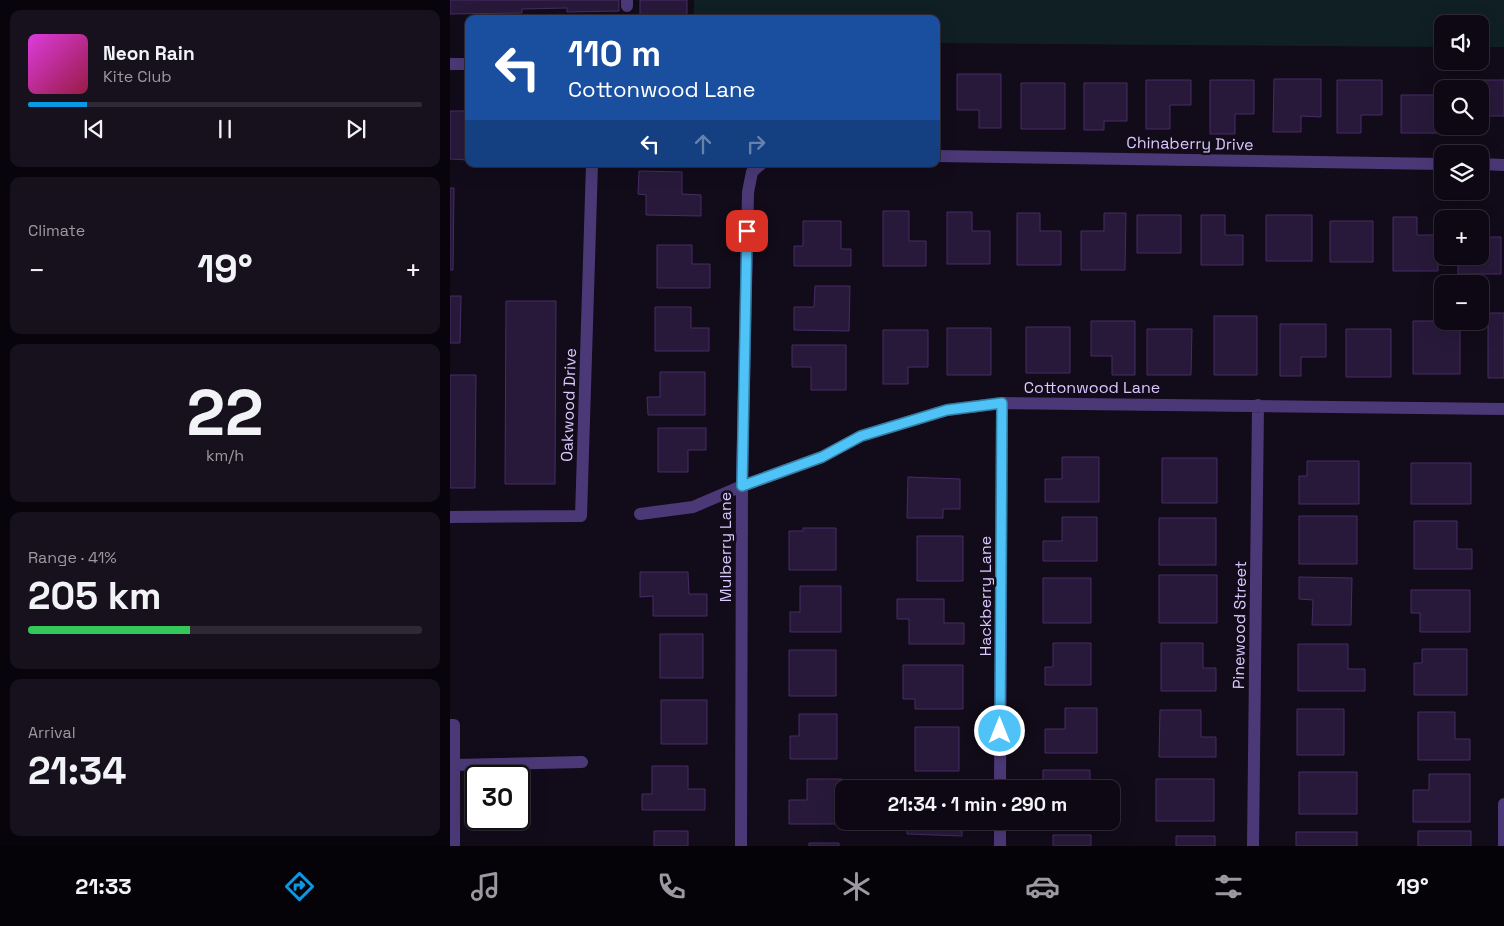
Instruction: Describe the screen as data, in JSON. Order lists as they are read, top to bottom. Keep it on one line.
{"streets":{"street":["Chinaberry Drive","Cottonwood Lane","Oakwood Drive","Mulberry Lane","Hackberry Lane","Pinewood Street"]},"crossings":[["Cottonwood Lane","Mulberry Lane"],["Cottonwood Lane","Hackberry Lane"],["Cottonwood Lane","Pinewood Street"]],"page":{"map_buttons":["+","−"],"turn":["110 m","Cottonwood Lane"],"song":["Neon Rain","Kite Club"],"tile":["Climate",["22","km/h"],["Range · 41%","205 km"],["Arrival","21:34"]],"heat":["−","19°","+"],"limit":"30","trip":"21:34 · 1 min · 290 m","tabs":["21:33","19°"]}}
